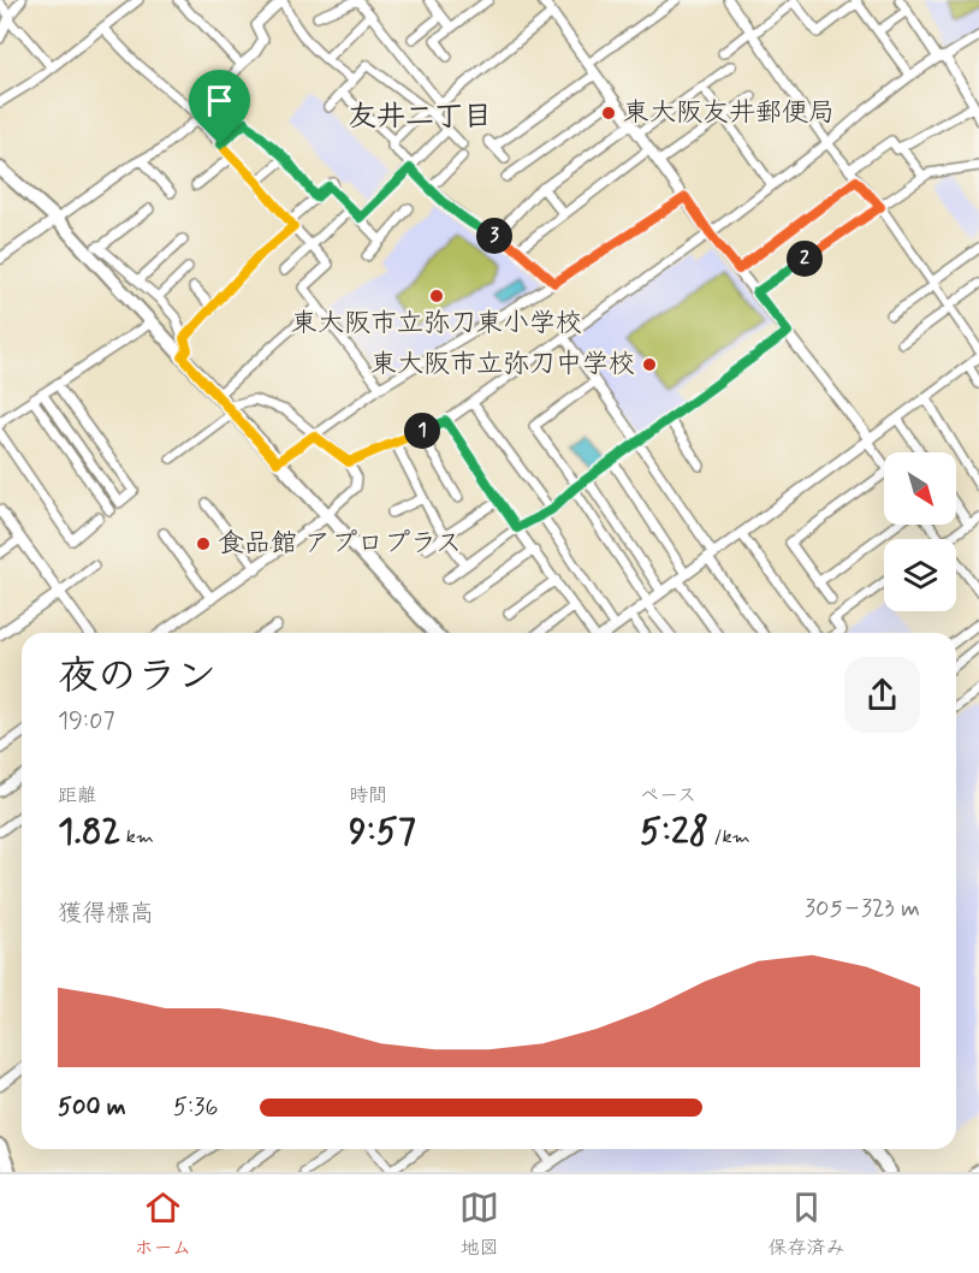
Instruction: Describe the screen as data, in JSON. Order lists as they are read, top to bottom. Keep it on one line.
{"districts":["友井二丁目"],"places":["東大阪友井郵便局","東大阪市立弥刀東小学校","東大阪市立弥刀中学校","食品館 アプロプラス"],"north":"bottom right","page":{"pins":["3","2","1"],"heading":["夜のラン","19:07"],"stats":[["距離","1.82 km"],["時間","9:57"],["ペース","5:28 /km"]],"chart":["獲得標高","305–323 m"],"list":[{"name":"500 m","note":"5:36"}],"tabs":["ホーム","地図","保存済み"]}}
